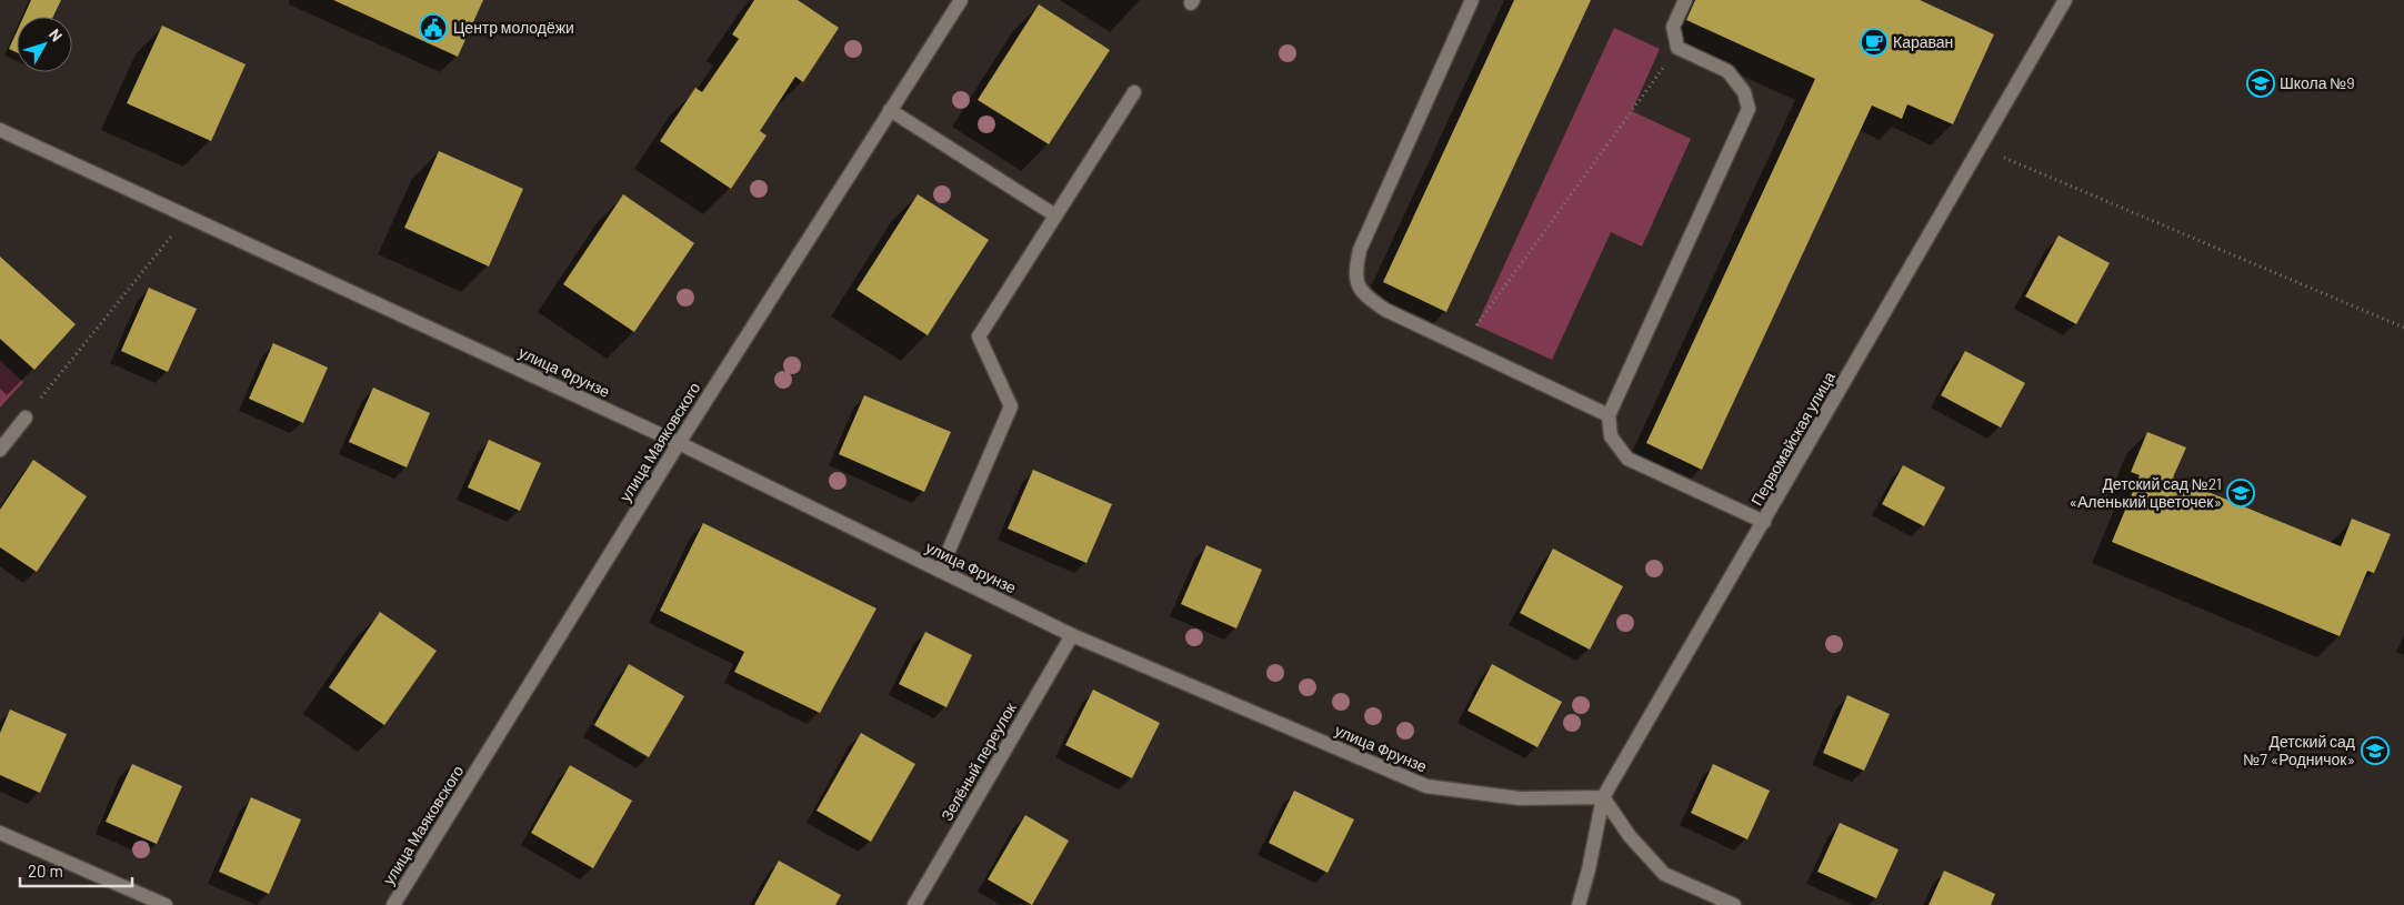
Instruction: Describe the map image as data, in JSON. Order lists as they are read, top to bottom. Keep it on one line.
{"streets":{"street":["улица Фрунзе","Первомайская улица","улица Маяковского","Зелёный переулок"]},"crossings":[["улица Фрунзе","Первомайская улица"],["улица Фрунзе","улица Маяковского"],["улица Фрунзе","Зелёный переулок"]],"places":{"public building":["Центр молодёжи"],"cafe":["Караван"],"school or university":["Школа №9","Детский сад №21 «Аленький цветочек»","Детский сад №7 «Родничок»"]},"scale_bar":"20 m","north":"top right"}
